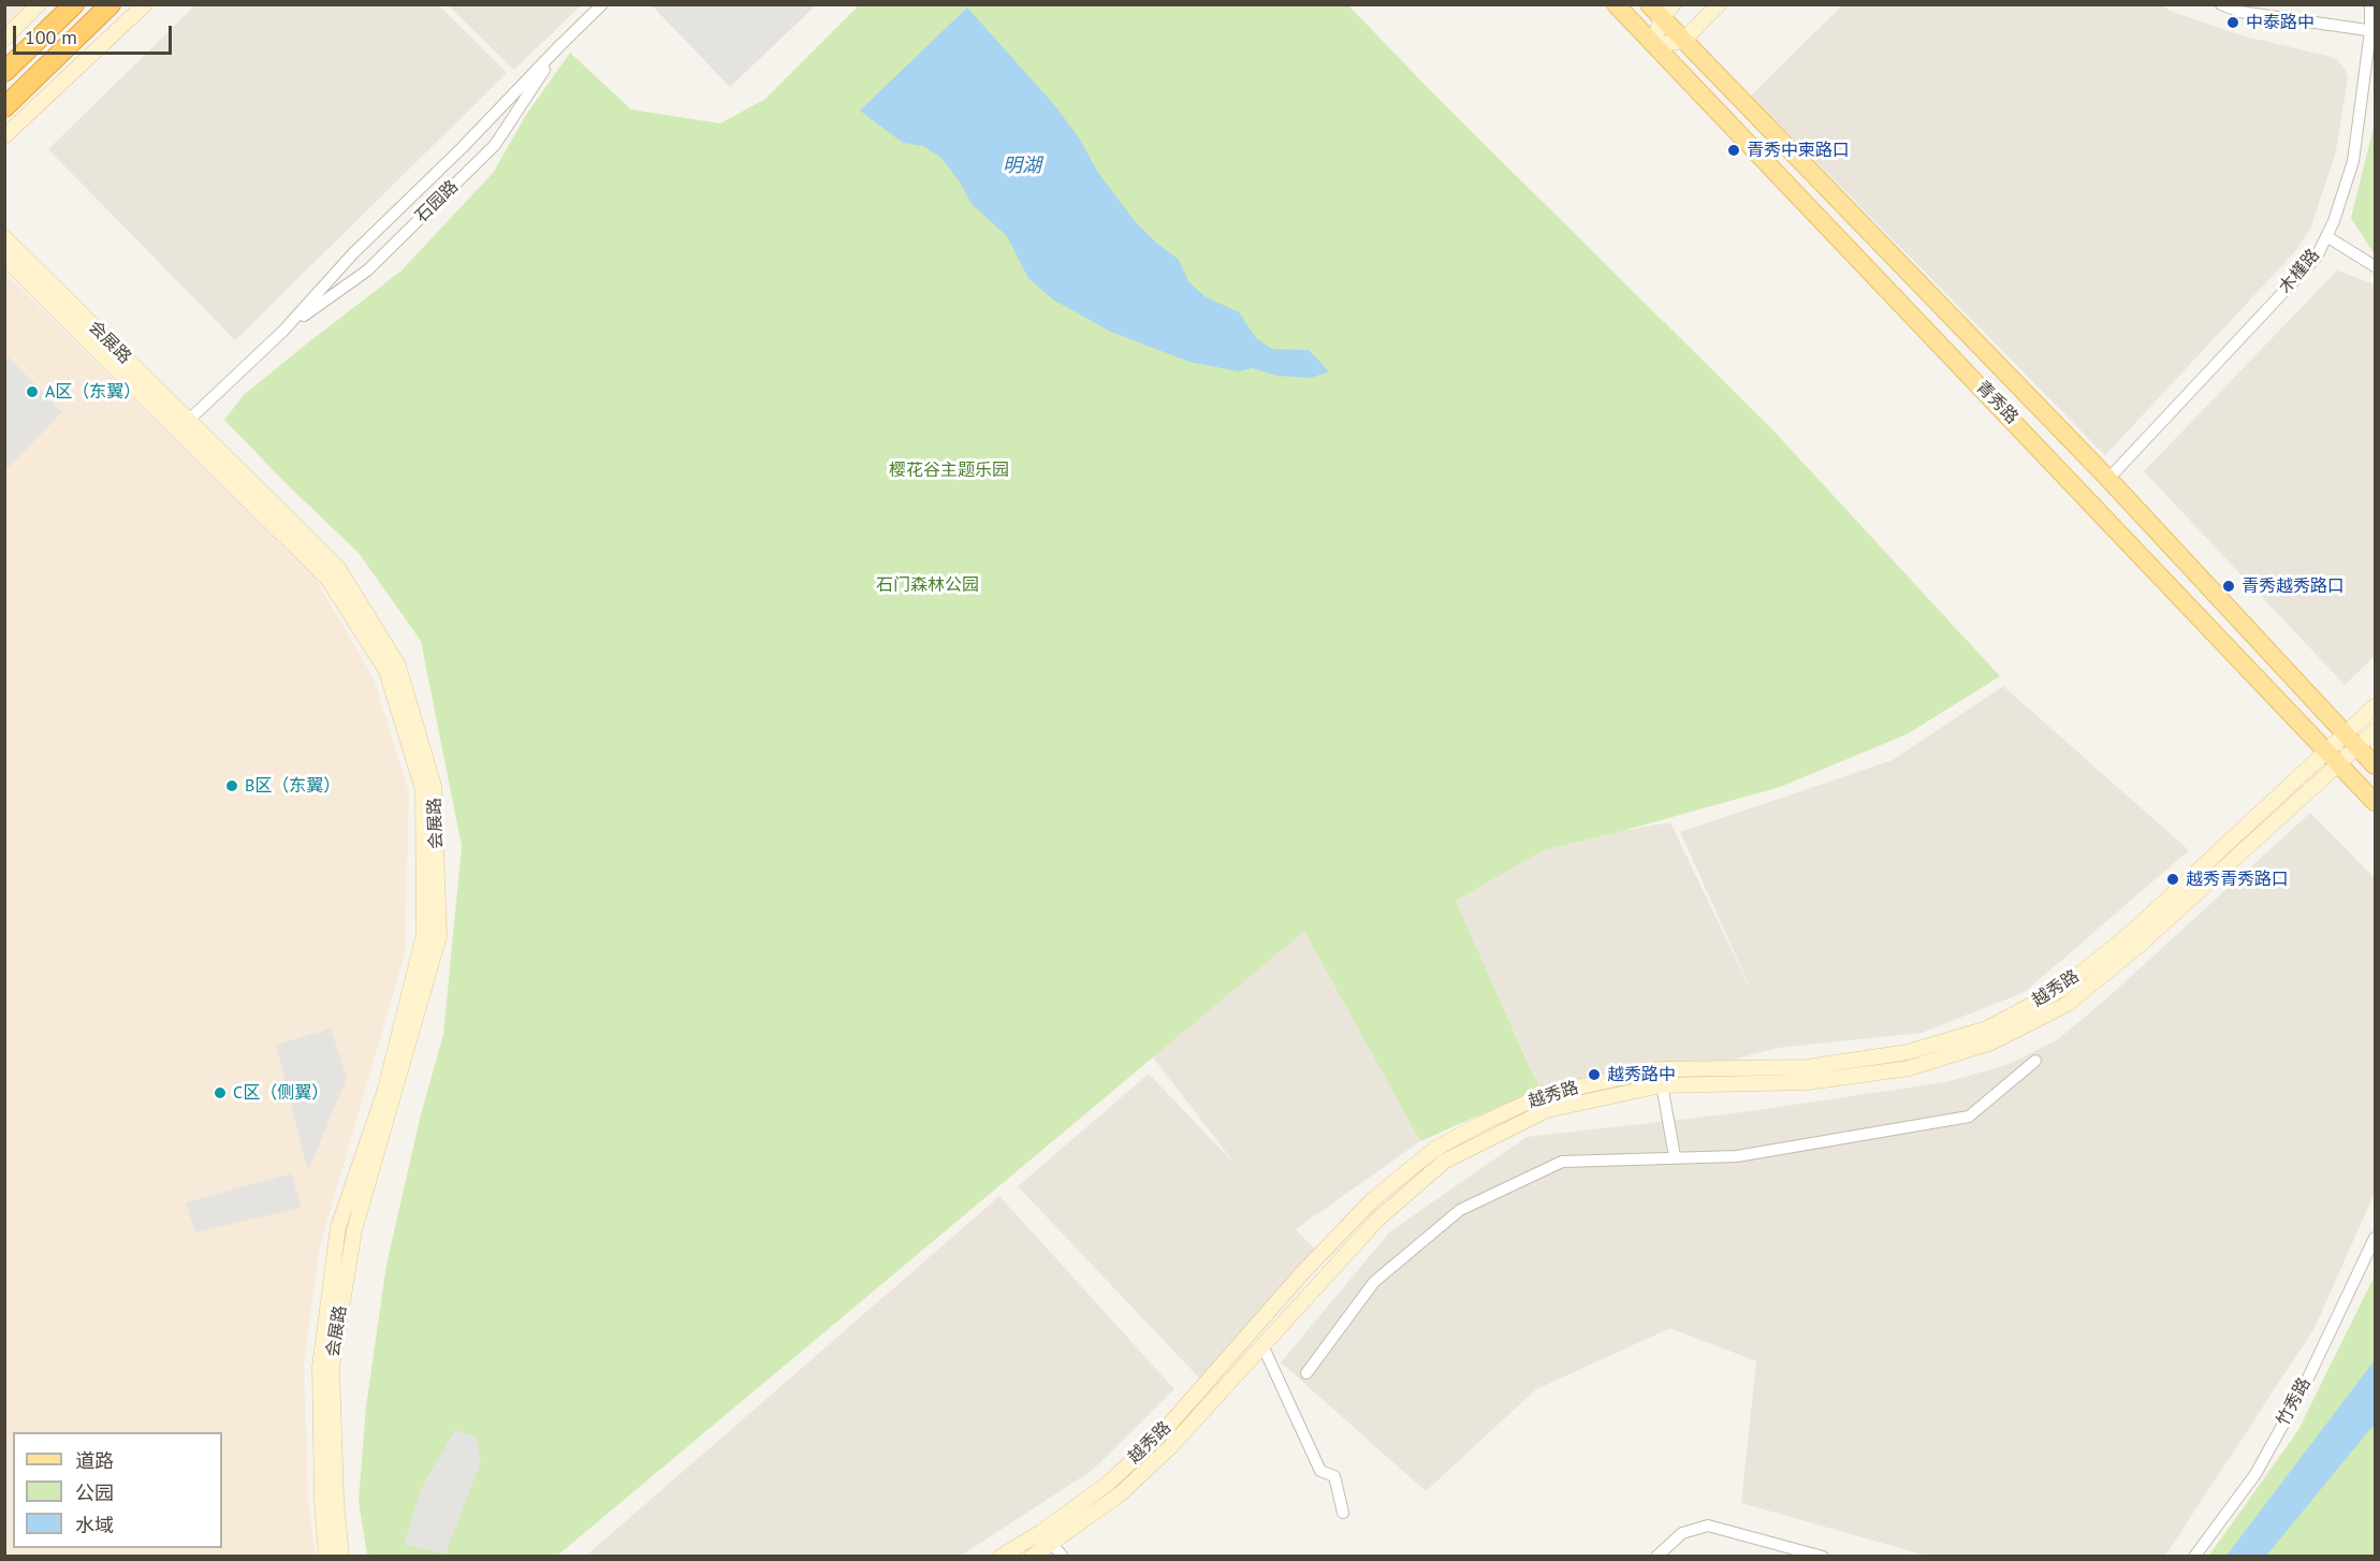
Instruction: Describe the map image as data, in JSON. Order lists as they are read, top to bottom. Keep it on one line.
{"streets":{"main road":["会展路","青秀路","越秀路"],"street":["石园路","木槿路","竹秀路"]},"crossings":[["石园路","会展路"],["木槿路","青秀路"],["青秀路","越秀路"]],"water":["明湖"],"parks":["樱花谷主题乐园","石门森林公园"],"places":["中泰路中","青秀中柬路口","A区（东翼）","青秀越秀路口","B区（东翼）","越秀青秀路口","越秀路中","C区（侧翼）"],"legend":["道路","公园","水域"],"scale_bar":"100 m"}
